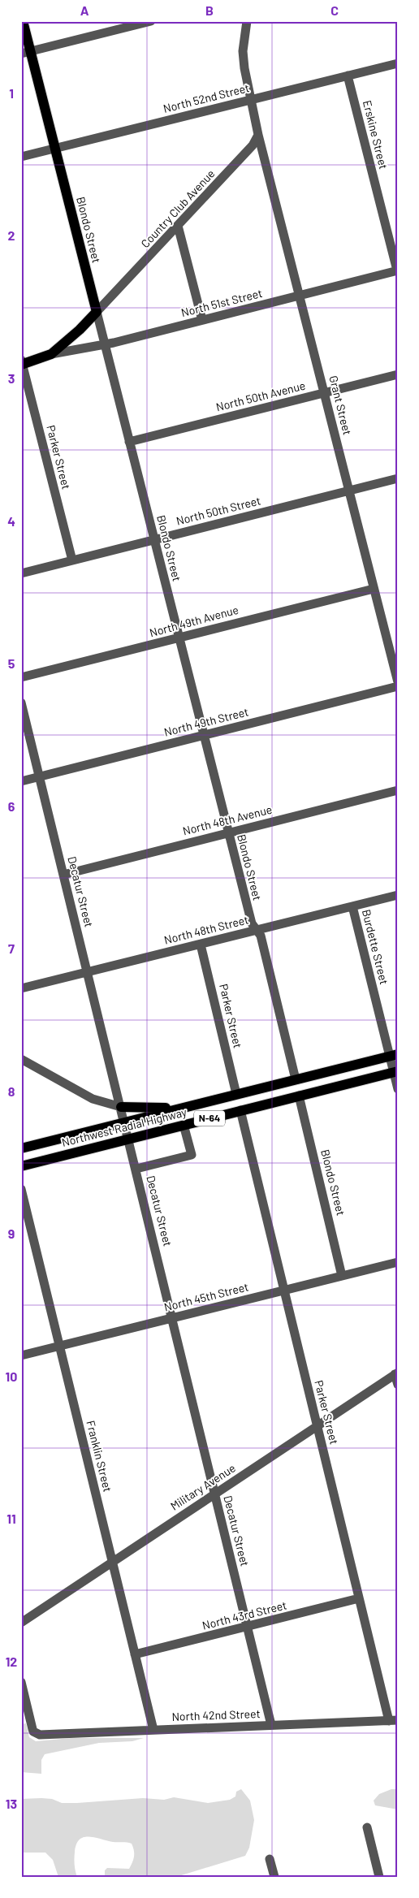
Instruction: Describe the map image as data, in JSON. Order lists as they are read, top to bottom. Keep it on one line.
{"streets":{"main road":["Country Club Avenue","Blondo Street","N-64","Northwest Radial Highway"],"street":["North 52nd Street","Erskine Street","North 51st Street","North 50th Avenue","Grant Street","Parker Street","North 50th Street","North 49th Avenue","North 49th Street","North 48th Avenue","Decatur Street","North 48th Street","Burdette Street","North 45th Street","Franklin Street","Military Avenue","North 43rd Street","North 42nd Street"]},"crossings":[["North 52nd Street","Erskine Street"],["North 52nd Street","Blondo Street"],["Erskine Street","North 51st Street"],["Country Club Avenue","Blondo Street"],["Country Club Avenue","North 51st Street"],["Country Club Avenue","Grant Street"],["Country Club Avenue","Parker Street"],["Blondo Street","North 51st Street"],["Blondo Street","North 50th Avenue"],["Blondo Street","North 50th Street"],["Blondo Street","North 49th Avenue"],["Blondo Street","North 49th Street"],["Blondo Street","North 48th Avenue"],["Blondo Street","North 48th Street"],["Blondo Street","Northwest Radial Highway"],["Blondo Street","North 45th Street"],["North 51st Street","Grant Street"],["North 50th Avenue","Grant Street"],["Grant Street","North 50th Street"],["Grant Street","North 49th Avenue"],["Parker Street","North 50th Street"],["Parker Street","North 48th Street"],["Parker Street","Northwest Radial Highway"],["Parker Street","North 45th Street"],["Parker Street","Military Avenue"],["Parker Street","North 43rd Street"],["Parker Street","North 42nd Street"],["North 49th Street","Decatur Street"],["North 48th Avenue","Decatur Street"],["Decatur Street","North 48th Street"],["Decatur Street","Northwest Radial Highway"],["Decatur Street","North 45th Street"],["Decatur Street","Military Avenue"],["Decatur Street","North 43rd Street"],["Decatur Street","North 42nd Street"],["North 48th Street","Burdette Street"],["Burdette Street","Northwest Radial Highway"],["North 45th Street","Franklin Street"],["Franklin Street","Military Avenue"],["Franklin Street","North 43rd Street"],["Franklin Street","North 42nd Street"]],"grid":{"columns":["A","B","C"],"rows":["1","2","3","4","5","6","7","8","9","10","11","12","13"]}}
